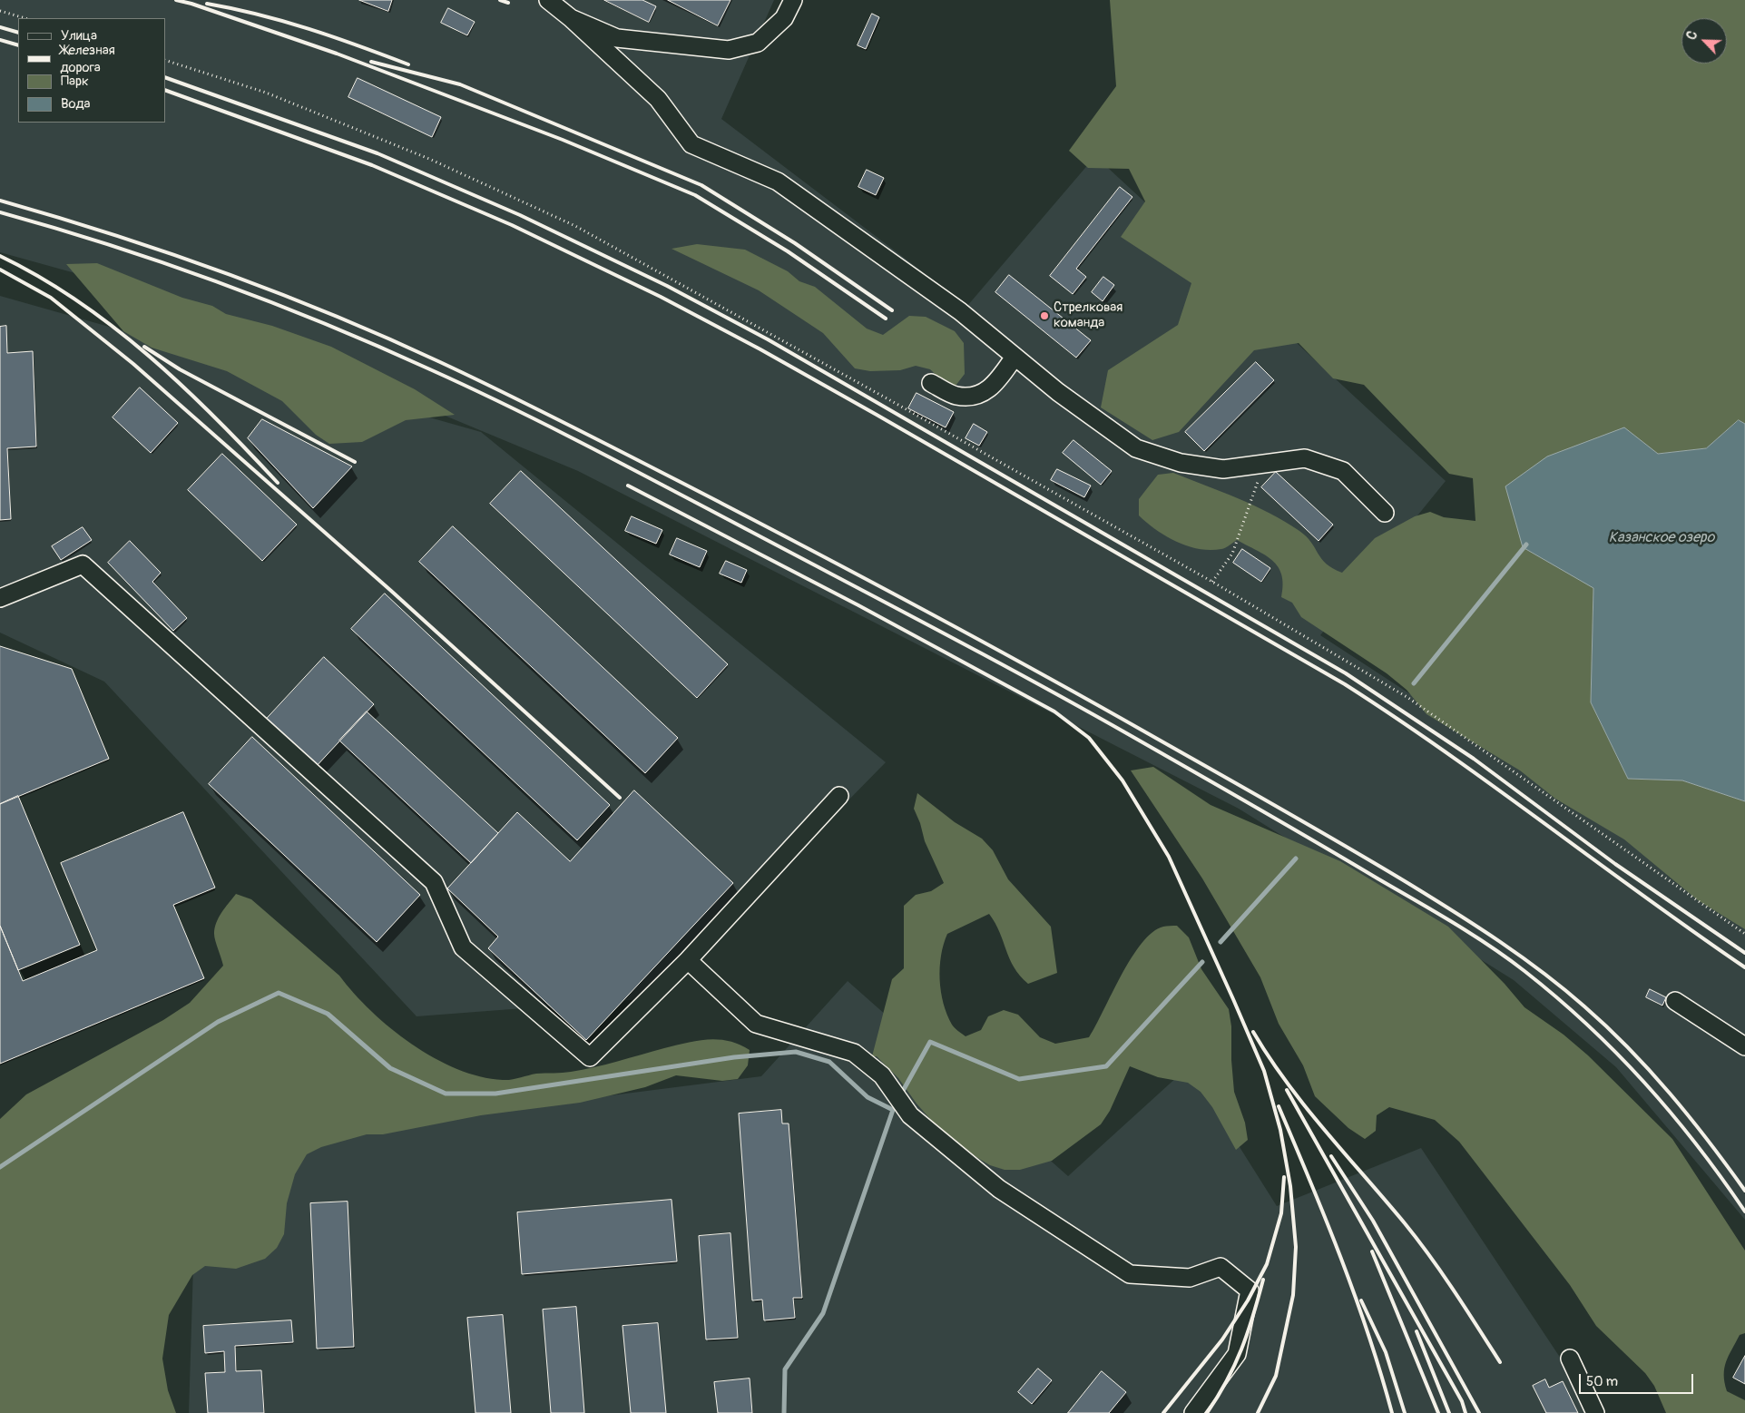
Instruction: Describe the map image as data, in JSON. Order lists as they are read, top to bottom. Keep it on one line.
{"water":["Казанское озеро"],"places":["Стрелковая команда"],"legend":["Улица","Железная дорога","Парк","Вода"],"scale_bar":"50 m","north":"top left"}
